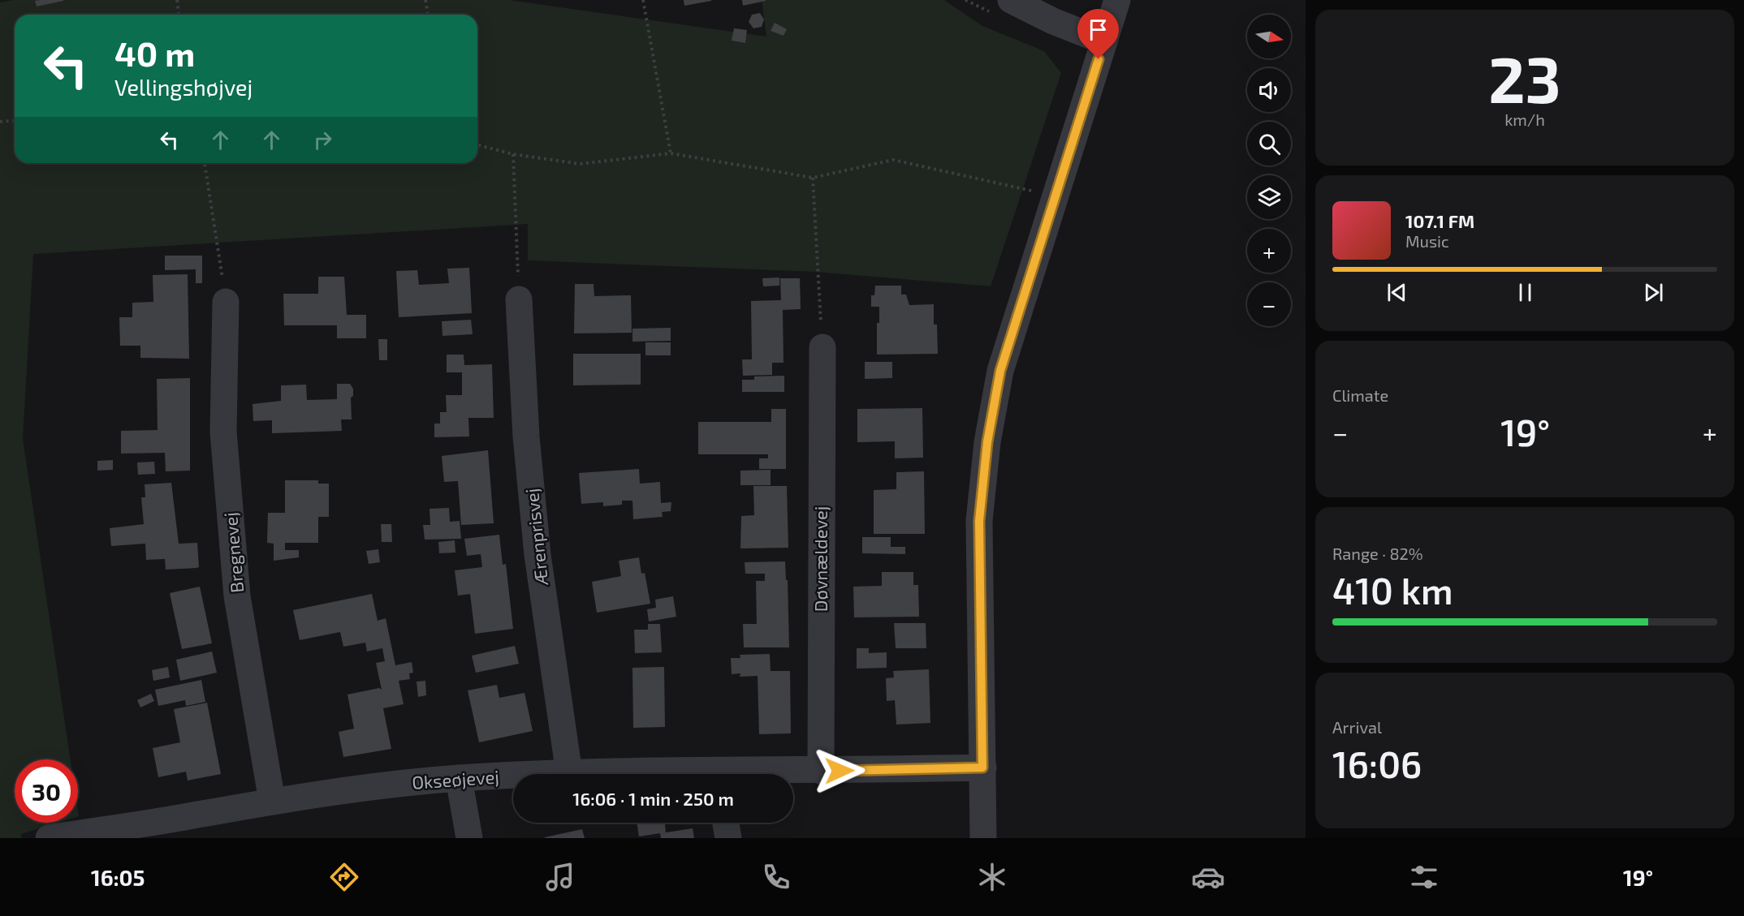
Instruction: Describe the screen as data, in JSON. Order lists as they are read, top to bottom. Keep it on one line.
{"streets":{"street":["Ærenprisvej","Bregnevej","Døvnældevej","Okseøjevej"]},"crossings":[["Ærenprisvej","Okseøjevej"],["Bregnevej","Okseøjevej"],["Døvnældevej","Okseøjevej"]],"north":"right","page":{"tile":[["23","km/h"],"Climate",["Range · 82%","410 km"],["Arrival","16:06"]],"map_buttons":["+","−"],"turn":["40 m","Vellingshøjvej"],"song":["107.1 FM","Music"],"heat":["−","19°","+"],"limit":"30","trip":"16:06 · 1 min · 250 m","tabs":["16:05","19°"]}}
